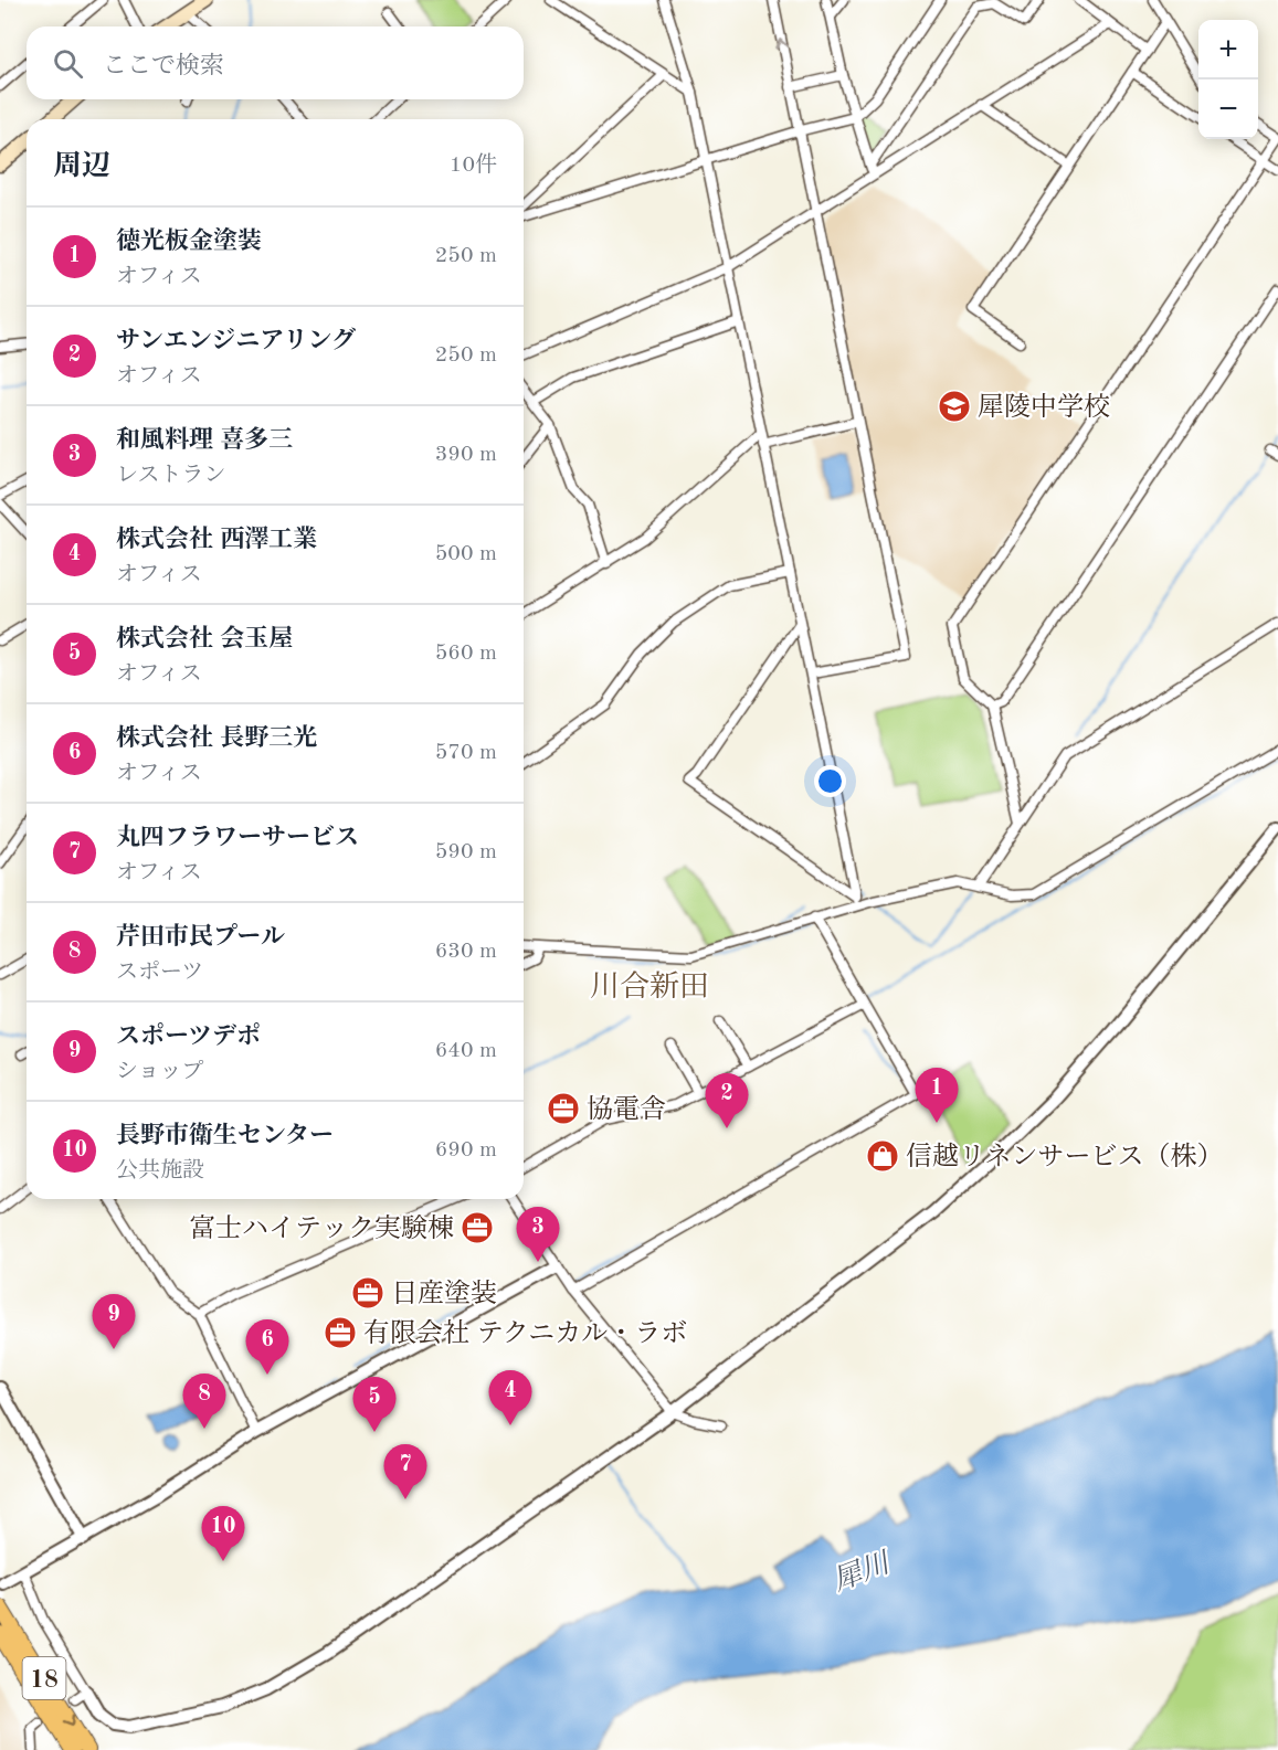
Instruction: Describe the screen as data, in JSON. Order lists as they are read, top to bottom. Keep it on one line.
{"streets":{"highway":["18"]},"districts":["川合新田"],"water":["犀川"],"places":{"school or university":["犀陵中学校"],"office":["協電舎","富士ハイテック実験棟","日産塗装","有限会社 テクニカル・ラボ"],"shop":["信越リネンサービス（株）"]},"page":{"map_buttons":["+","−"],"search":"ここで検索","heading":["周辺","10件"],"list":[{"mark":"1","name":"徳光板金塗装","note":"オフィス","value":"250 m"},{"mark":"2","name":"サンエンジニアリング","note":"オフィス","value":"250 m"},{"mark":"3","name":"和風料理 喜多三","note":"レストラン","value":"390 m"},{"mark":"4","name":"株式会社 西澤工業","note":"オフィス","value":"500 m"},{"mark":"5","name":"株式会社 会玉屋","note":"オフィス","value":"560 m"},{"mark":"6","name":"株式会社 長野三光","note":"オフィス","value":"570 m"},{"mark":"7","name":"丸四フラワーサービス","note":"オフィス","value":"590 m"},{"mark":"8","name":"芹田市民プール","note":"スポーツ","value":"630 m"},{"mark":"9","name":"スポーツデポ","note":"ショップ","value":"640 m"},{"mark":"10","name":"長野市衛生センター","note":"公共施設","value":"690 m"}],"pins":["1","2","3","9","6","4","8","5","7","10"]}}
